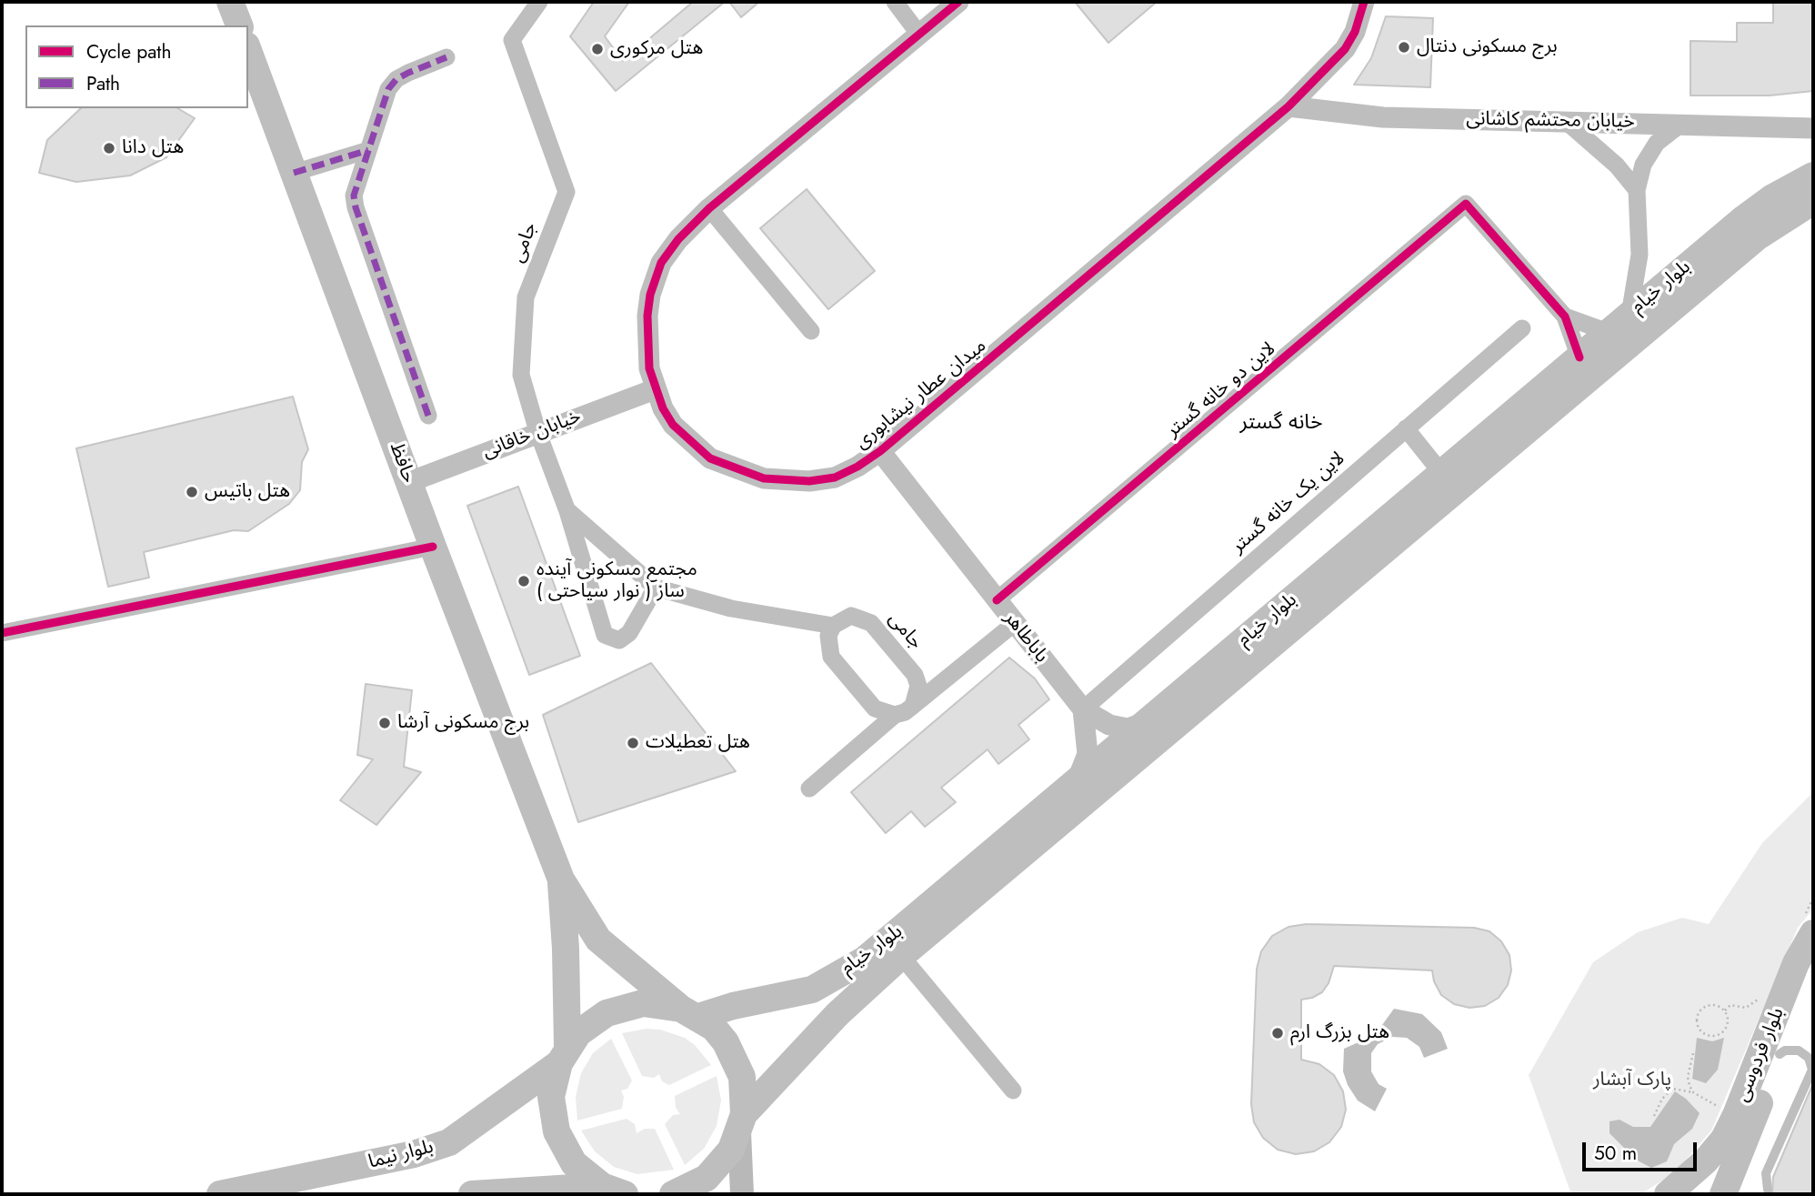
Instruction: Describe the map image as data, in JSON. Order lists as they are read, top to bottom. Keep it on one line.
{"streets":{"main road":["بلوار خیام","حافظ","بلوار فردوسی","بلوار نیما"],"street":["خیابان محتشم کاشانی","جامی","لاین دو خانه گستر","میدان عطار نیشابوری","خیابان خاقانی","لاین یک خانه گستر","باباطاهر"]},"crossings":[["خیابان محتشم کاشانی","میدان عطار نیشابوری"],["جامی","خیابان خاقانی"],["بلوار خیام","باباطاهر"],["بلوار خیام","بلوار نیما"],["لاین دو خانه گستر","باباطاهر"],["میدان عطار نیشابوری","خیابان خاقانی"],["میدان عطار نیشابوری","باباطاهر"],["خیابان خاقانی","حافظ"],["لاین یک خانه گستر","باباطاهر"]],"districts":["خانه گستر"],"parks":["پارک آبشار"],"places":["برج مسکونی دنتال","هتل مرکوری","هتل دانا","هتل باتیس","مجتمع مسکونی آینده ساز ( نوار سیاحتی )","برج مسکونی آرشا","هتل تعطیلات","هتل بزرگ ارم"],"legend":["Cycle path","Path"],"scale_bar":"50 m"}
